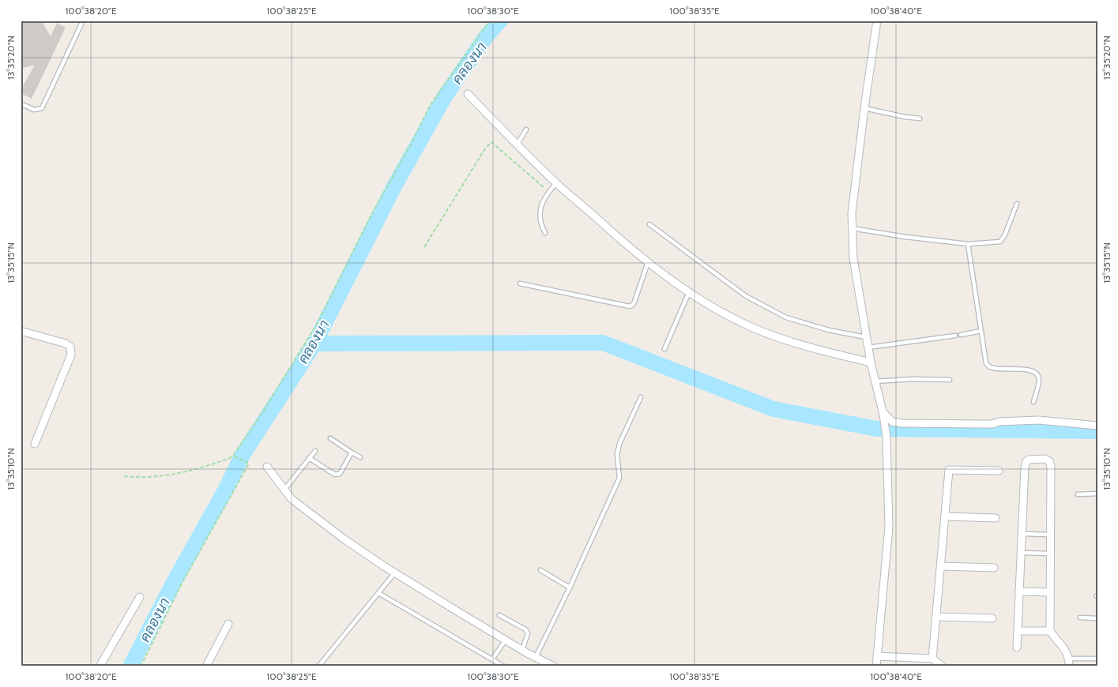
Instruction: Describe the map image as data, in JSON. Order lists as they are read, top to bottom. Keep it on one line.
{"water":["คลองนา"],"coordinates":["100°38'20\"E","100°38'25\"E","100°38'30\"E","100°38'35\"E","100°38'40\"E","13°35'20\"N","13°35'15\"N","13°35'10\"N"]}
